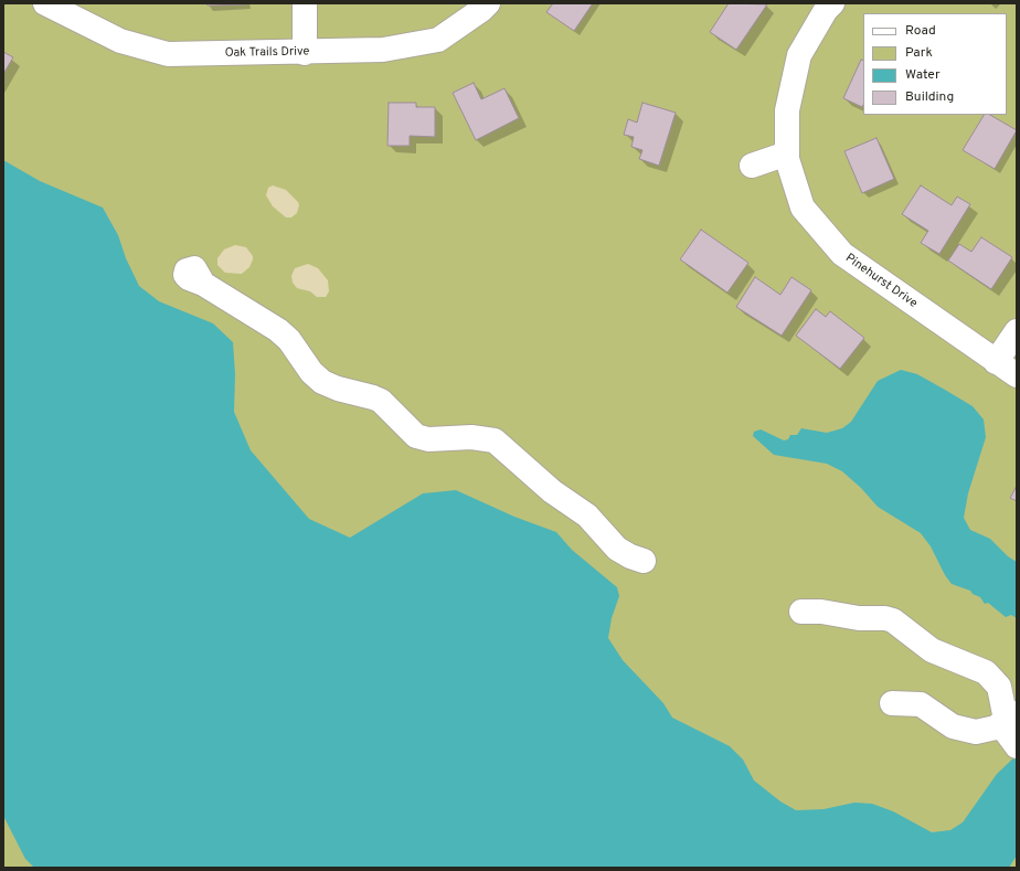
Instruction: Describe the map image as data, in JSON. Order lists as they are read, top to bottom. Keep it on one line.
{"streets":{"street":["Oak Trails Drive","Pinehurst Drive"]},"legend":["Road","Park","Water","Building"]}
